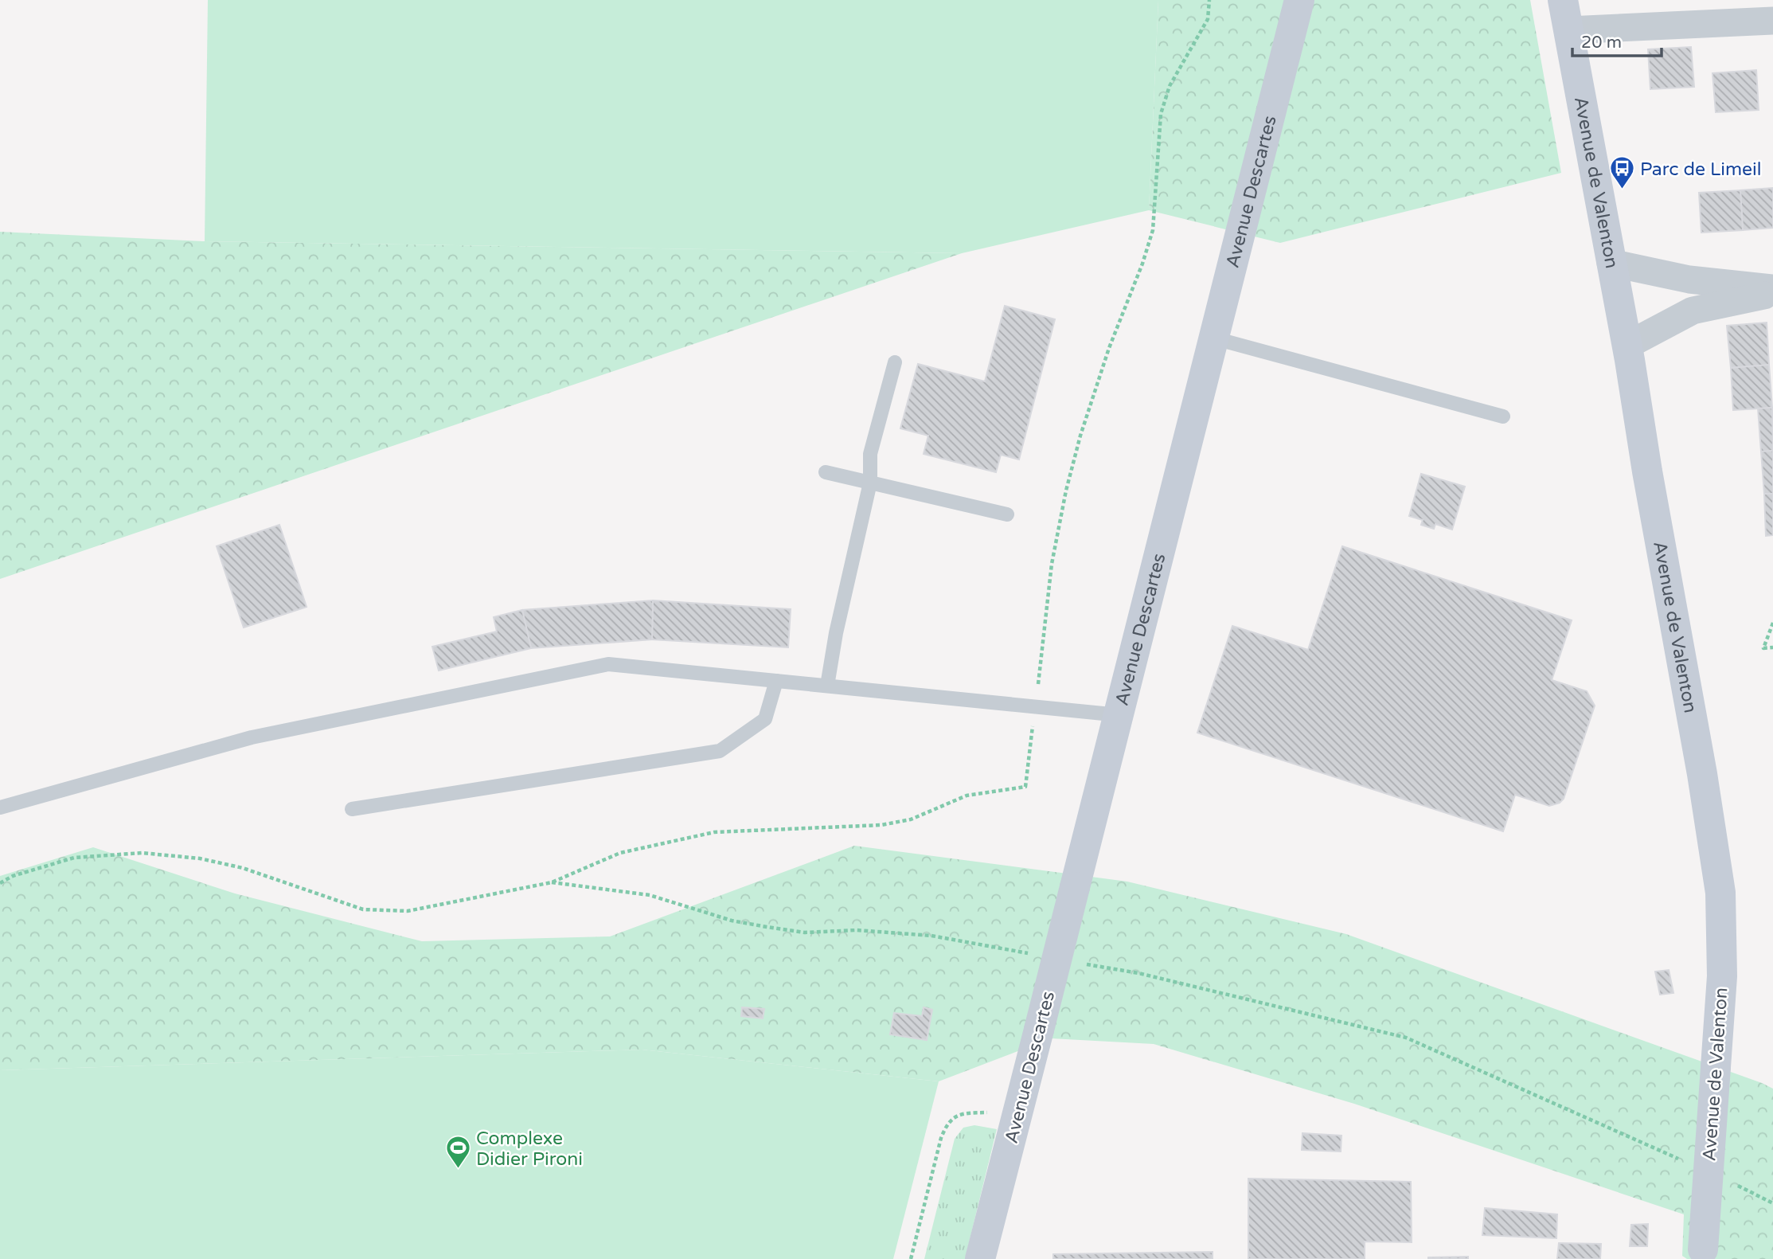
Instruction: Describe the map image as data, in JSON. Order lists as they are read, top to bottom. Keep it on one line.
{"streets":{"main road":["Avenue de Valenton","Avenue Descartes"]},"places":{"bus stop":["Parc de Limeil"],"sports":["Complexe Didier Pironi"]},"scale_bar":"20 m"}
